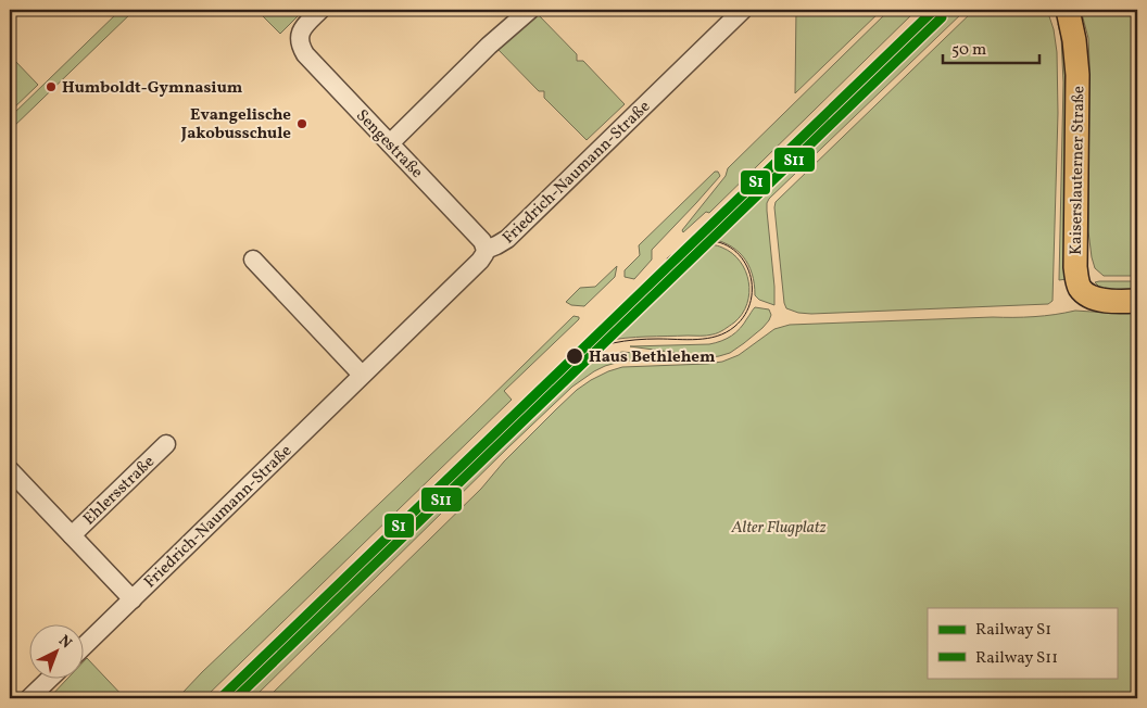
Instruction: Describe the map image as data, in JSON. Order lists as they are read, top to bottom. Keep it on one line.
{"streets":{"main road":["Kaiserslauterner Straße"],"street":["Sengestraße","Friedrich-Naumann-Straße","Ehlersstraße"]},"crossings":[["Sengestraße","Friedrich-Naumann-Straße"],["Friedrich-Naumann-Straße","Ehlersstraße"]],"parks":["Alter Flugplatz"],"places":["Humboldt-Gymnasium","Evangelische Jakobusschule","Haus Bethlehem"],"lines":["rail line S1","rail line S11"],"legend":["Railway S1","Railway S11"],"scale_bar":"50 m","north":"top right"}
